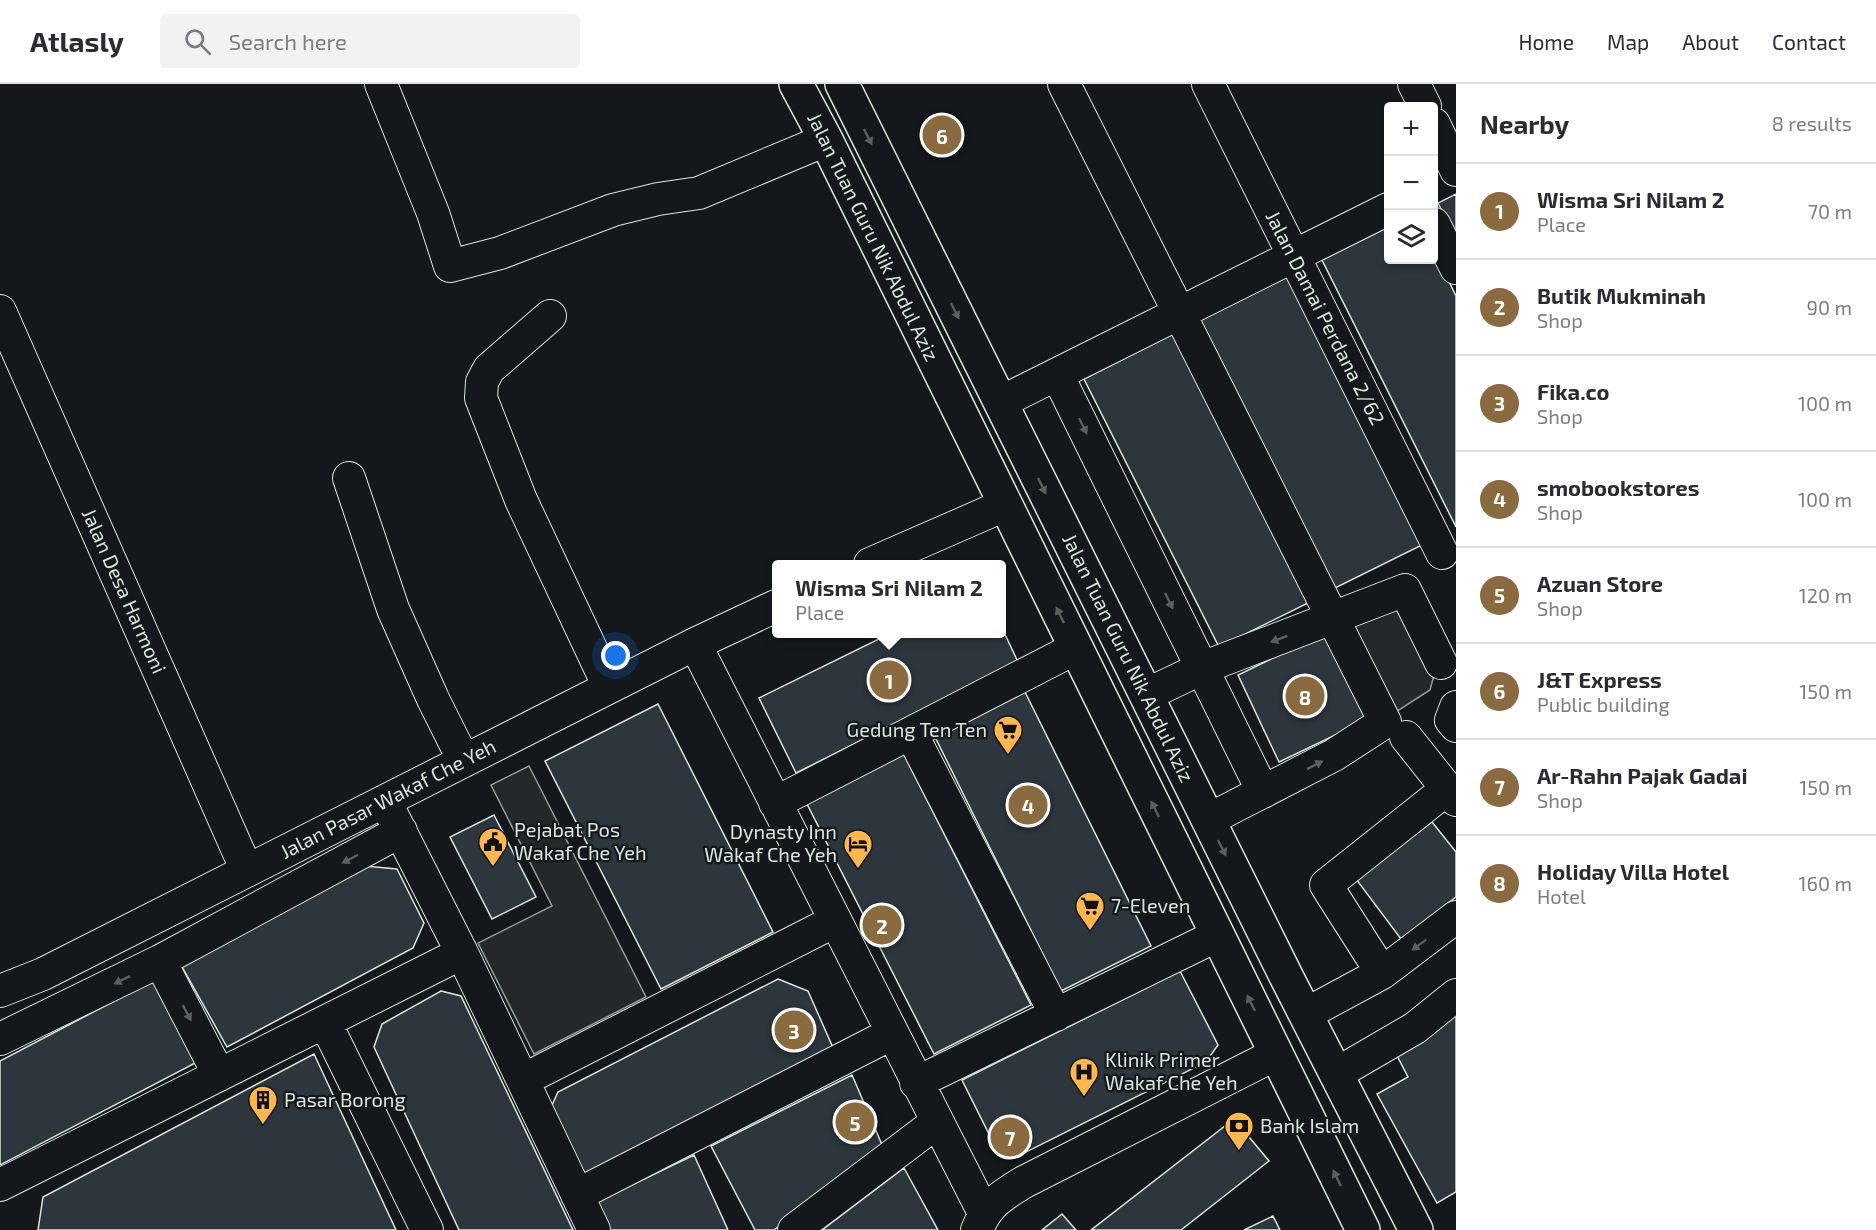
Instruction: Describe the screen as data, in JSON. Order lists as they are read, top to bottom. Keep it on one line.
{"streets":{"main road":["Jalan Tuan Guru Nik Abdul Aziz"],"street":["Jalan Damai Perdana 2/62","Jalan Desa Harmoni","Jalan Pasar Wakaf Che Yeh"]},"crossings":[["Jalan Desa Harmoni","Jalan Pasar Wakaf Che Yeh"]],"places":{"supermarket":["Gedung Ten Ten","7-Eleven"],"public building":["Pejabat Pos Wakaf Che Yeh"],"hotel":["Dynasty Inn Wakaf Che Yeh"],"hospital":["Klinik Primer Wakaf Che Yeh"],"building":["Pasar Borong"],"bank":["Bank Islam"]},"page":{"header":"Atlasly","search":"Search here","nav":["Home","Map","About","Contact"],"heading":["Nearby","8 results"],"map_buttons":["+","−"],"pins":["6","1","8","4","2","3","5","7"],"list":[{"mark":"1","name":"Wisma Sri Nilam 2","note":"Place","value":"70 m"},{"mark":"2","name":"Butik Mukminah","note":"Shop","value":"90 m"},{"mark":"3","name":"Fika.co","note":"Shop","value":"100 m"},{"mark":"4","name":"smobookstores","note":"Shop","value":"100 m"},{"mark":"5","name":"Azuan Store","note":"Shop","value":"120 m"},{"mark":"6","name":"J&T Express","note":"Public building","value":"150 m"},{"mark":"7","name":"Ar-Rahn Pajak Gadai","note":"Shop","value":"150 m"},{"mark":"8","name":"Holiday Villa Hotel","note":"Hotel","value":"160 m"}],"popup":["Wisma Sri Nilam 2","Place"]}}
